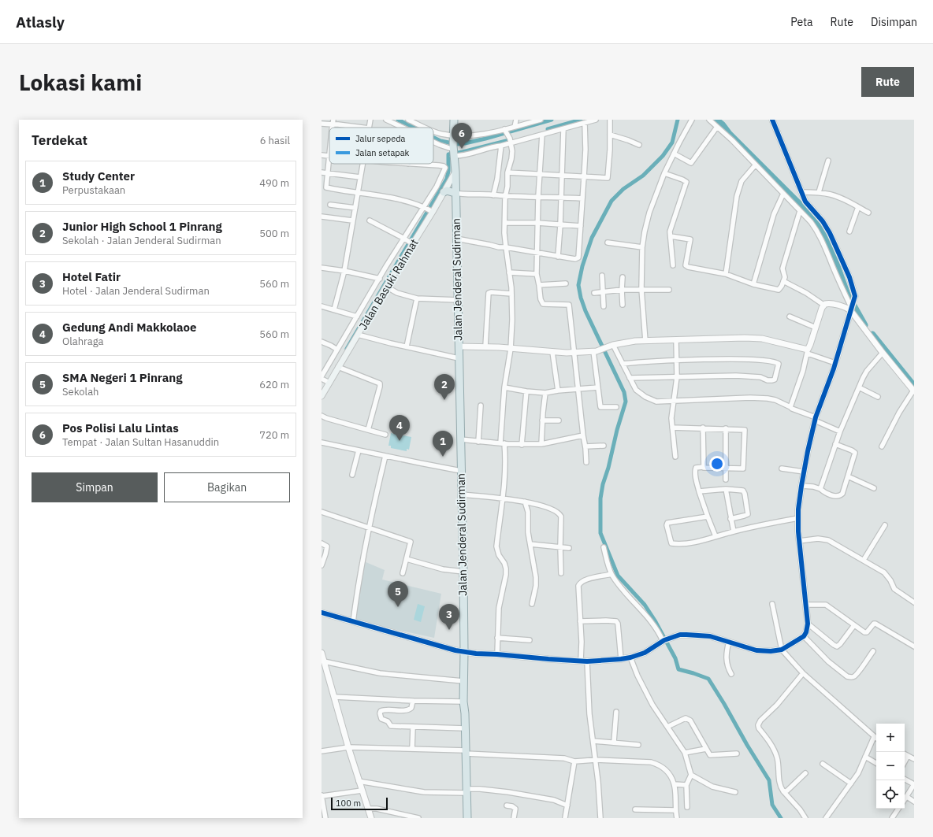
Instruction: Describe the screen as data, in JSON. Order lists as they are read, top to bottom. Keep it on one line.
{"streets":{"highway":["Jalan Jenderal Sudirman"],"main road":["Jalan Basuki Rahmat"]},"crossings":[["Jalan Jenderal Sudirman","Jalan Basuki Rahmat"]],"legend":["Jalur sepeda","Jalan setapak"],"scale_bar":"100 m","page":{"header":"Atlasly","nav":["Peta","Rute","Disimpan"],"buttons":["Rute",["Simpan","Bagikan"]],"title":"Lokasi kami","heading":["Terdekat","6 hasil"],"pins":["6","2","4","1","5","3"],"list":[{"mark":"1","name":"Study Center","note":"Perpustakaan","value":"490 m"},{"mark":"2","name":"Junior High School 1 Pinrang","note":"Sekolah · Jalan Jenderal Sudirman","value":"500 m"},{"mark":"3","name":"Hotel Fatir","note":"Hotel · Jalan Jenderal Sudirman","value":"560 m"},{"mark":"4","name":"Gedung Andi Makkolaoe","note":"Olahraga","value":"560 m"},{"mark":"5","name":"SMA Negeri 1 Pinrang","note":"Sekolah","value":"620 m"},{"mark":"6","name":"Pos Polisi Lalu Lintas","note":"Tempat · Jalan Sultan Hasanuddin","value":"720 m"}],"map_buttons":["+","−"],"scale":"100 m"}}
